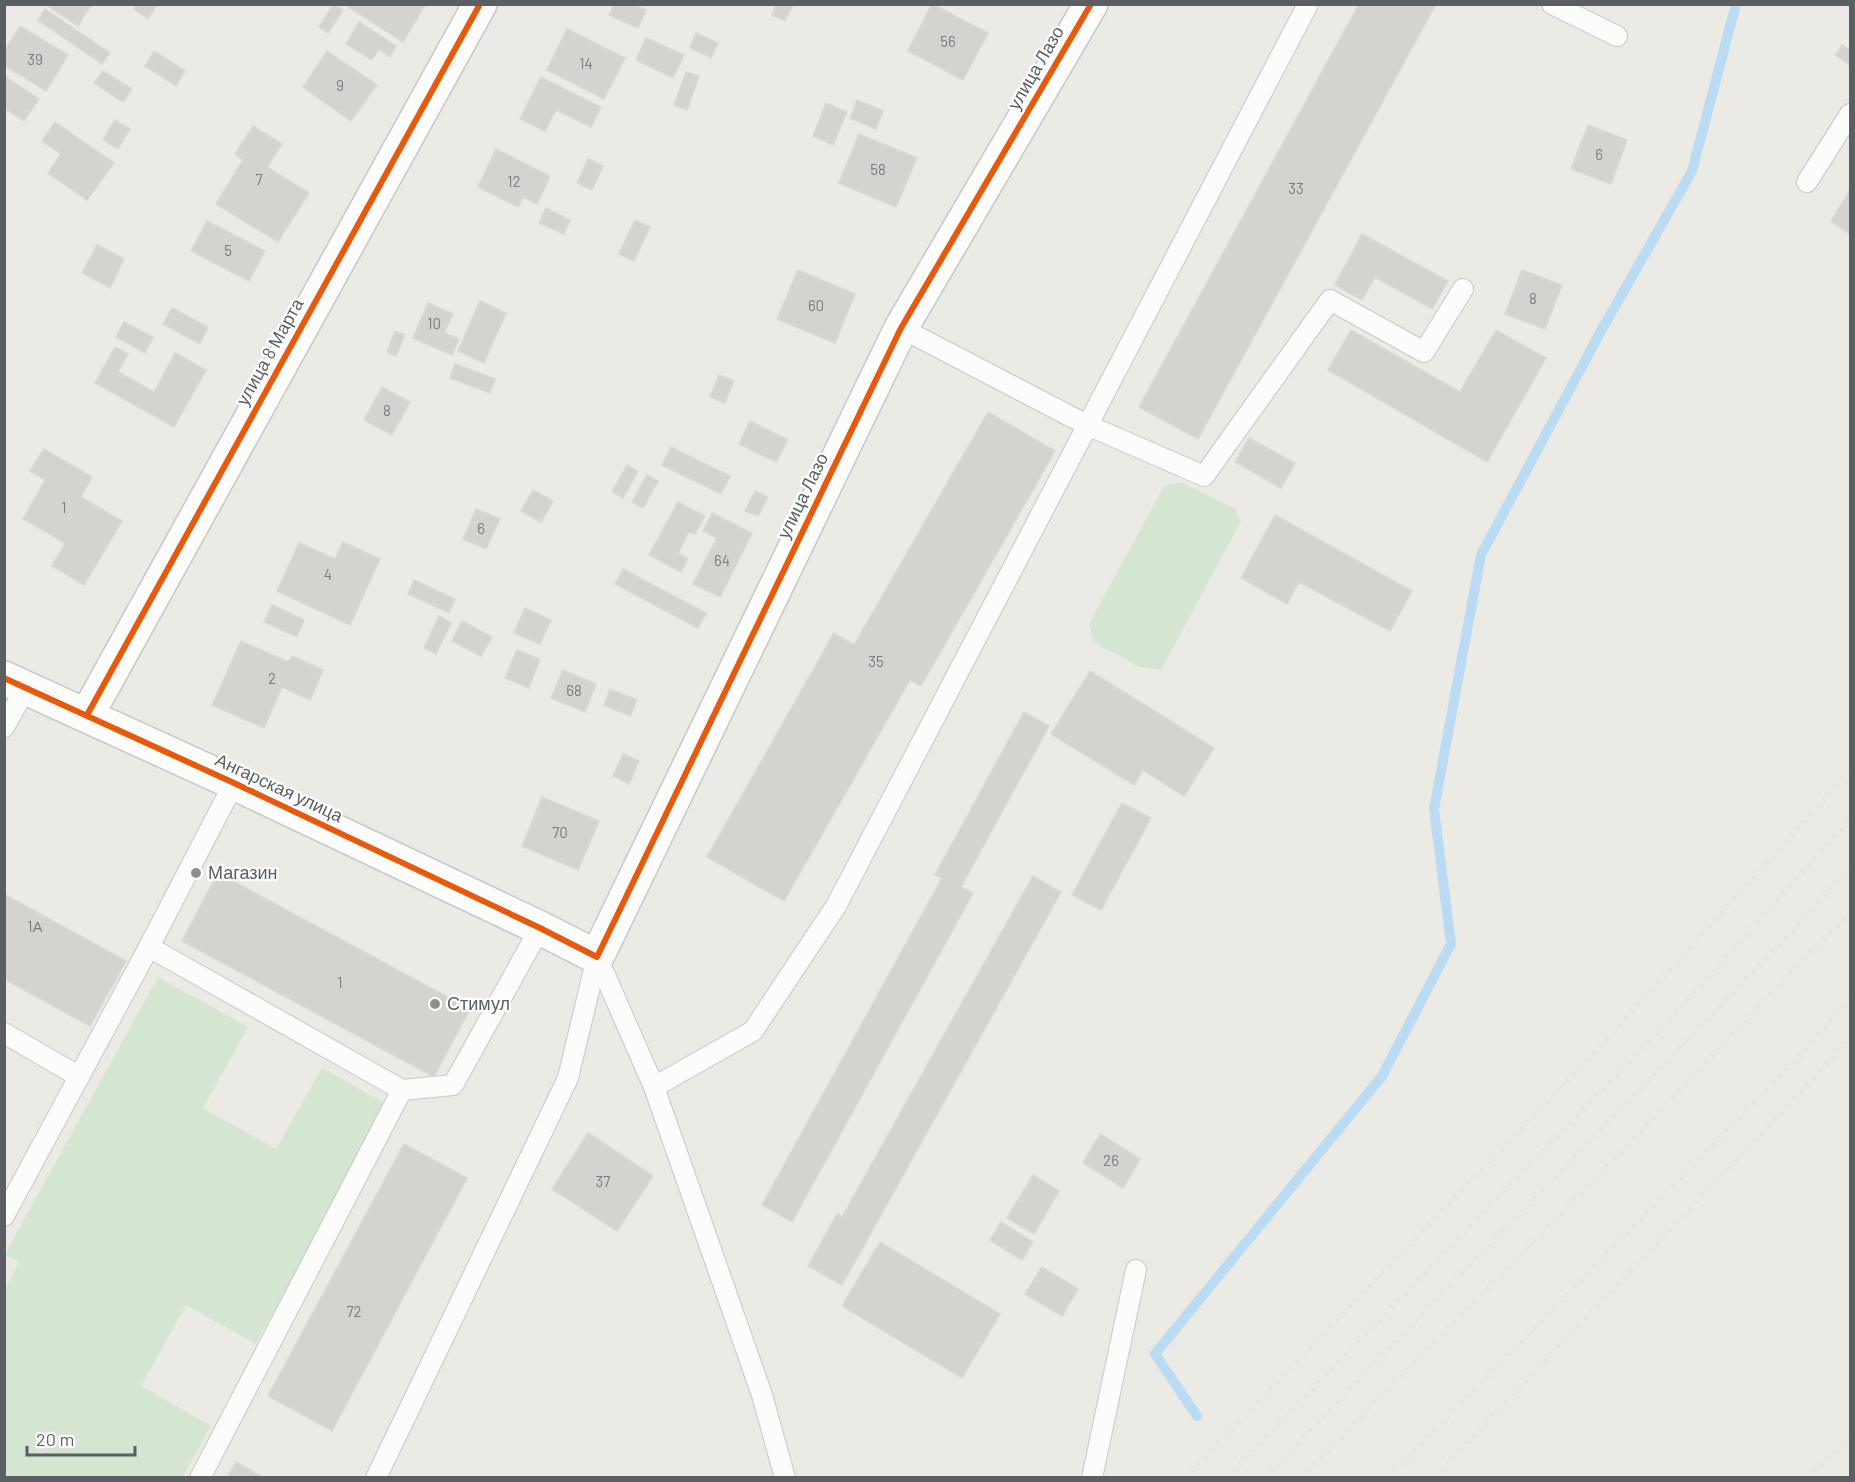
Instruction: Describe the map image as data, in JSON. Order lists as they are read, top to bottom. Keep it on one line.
{"streets":{"street":["улица Лазо","улица 8 Марта","Ангарская улица"]},"crossings":[["улица 8 Марта","Ангарская улица"]],"places":["Магазин","Стимул"],"house_numbers":["56","39","14","9","6","58","7","12","33","5","8","60","10","8","1","6","64","4","35","2","68","70","1А","1","26","37","72"],"scale_bar":"20 m"}
